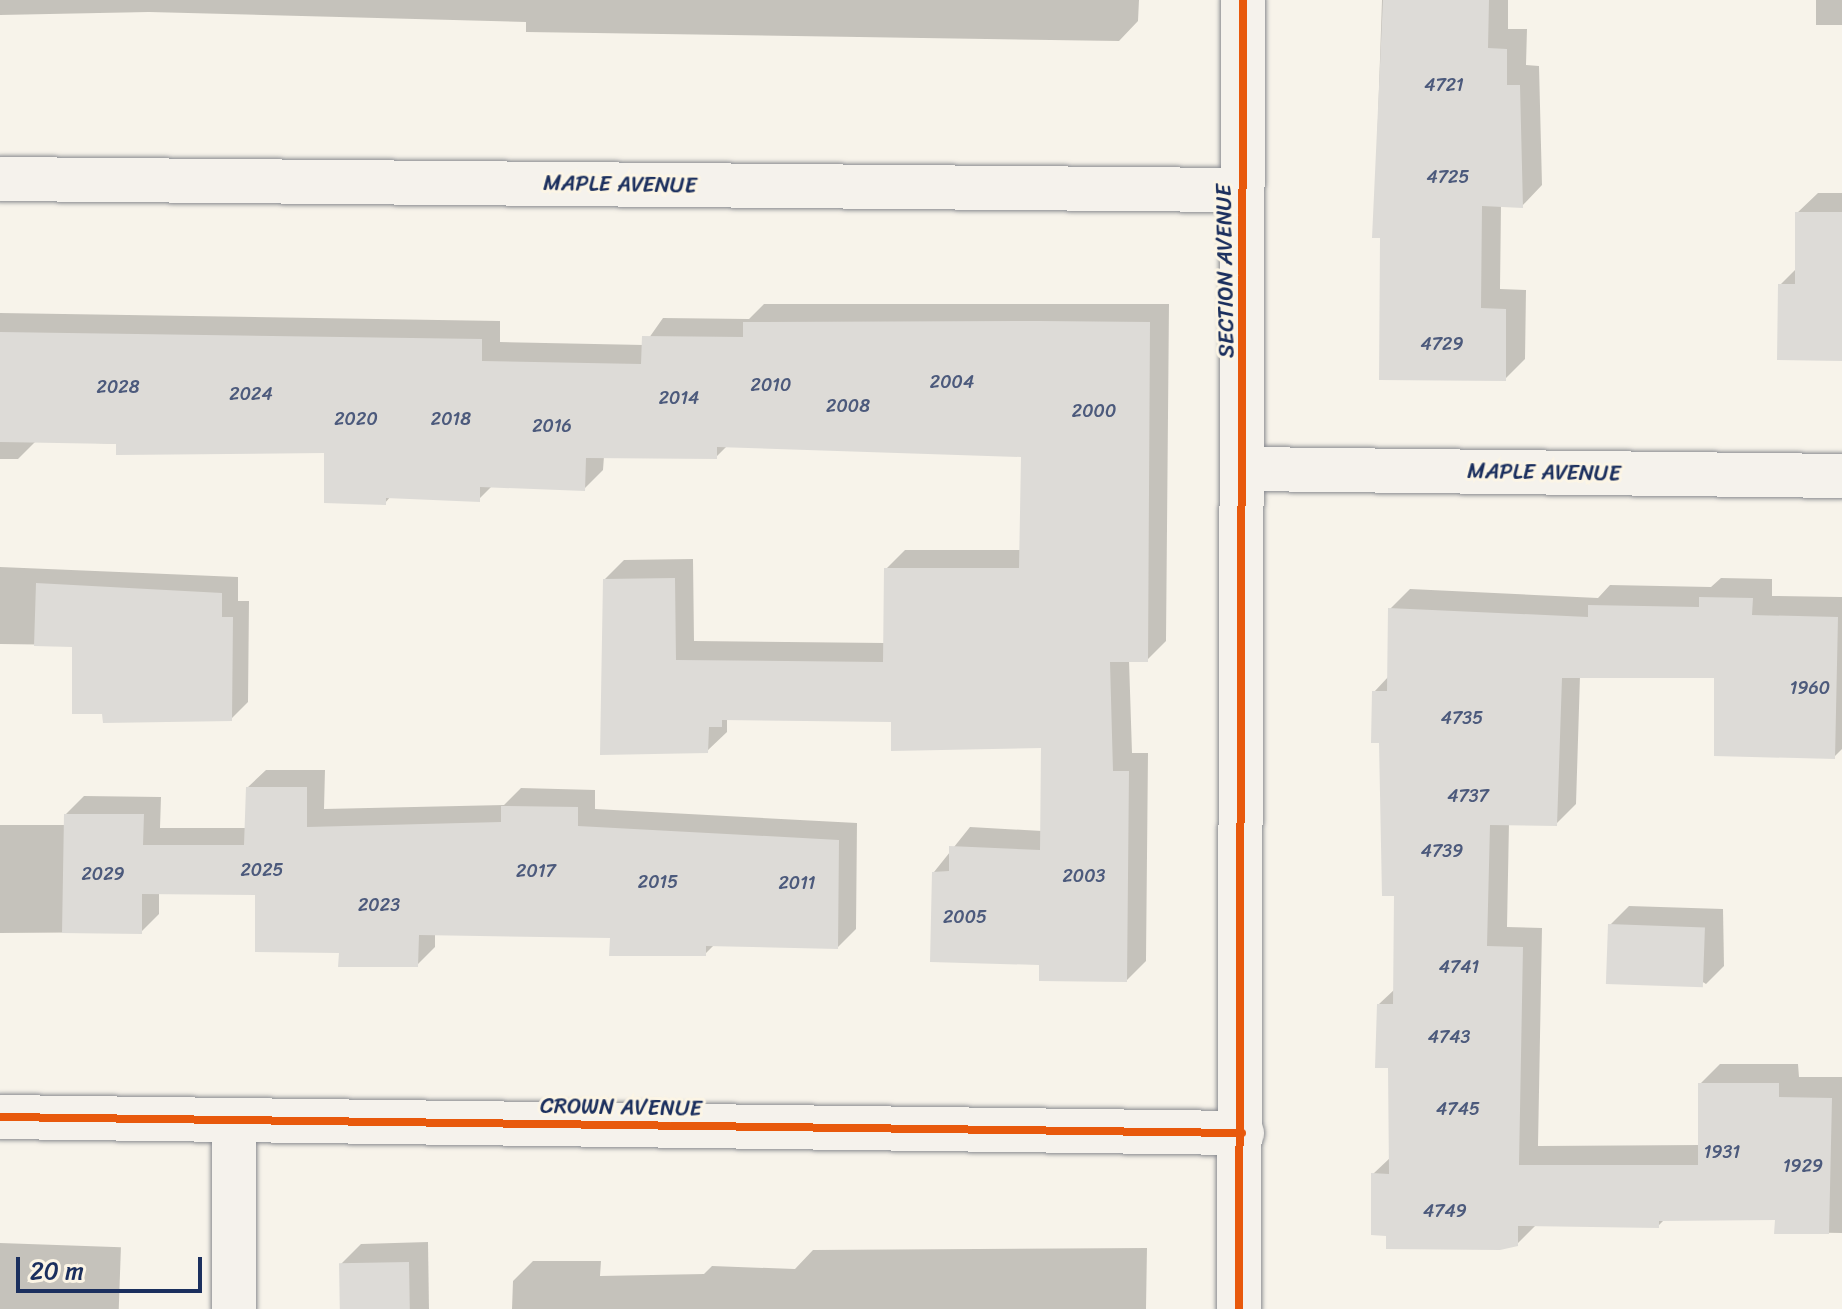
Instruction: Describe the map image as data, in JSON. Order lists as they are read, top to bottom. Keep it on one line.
{"streets":{"street":["MAPLE AVENUE","SECTION AVENUE","CROWN AVENUE"]},"crossings":[["MAPLE AVENUE","SECTION AVENUE"],["SECTION AVENUE","CROWN AVENUE"]],"house_numbers":["4721","4725","4729","2004","2010","2028","2024","2014","2008","2000","2020","2018","2016","1960","4735","4737","4739","2025","2017","2029","2003","2015","2011","2023","2005","4741","4743","4745","1931","1929","4749"],"scale_bar":"20 m"}
